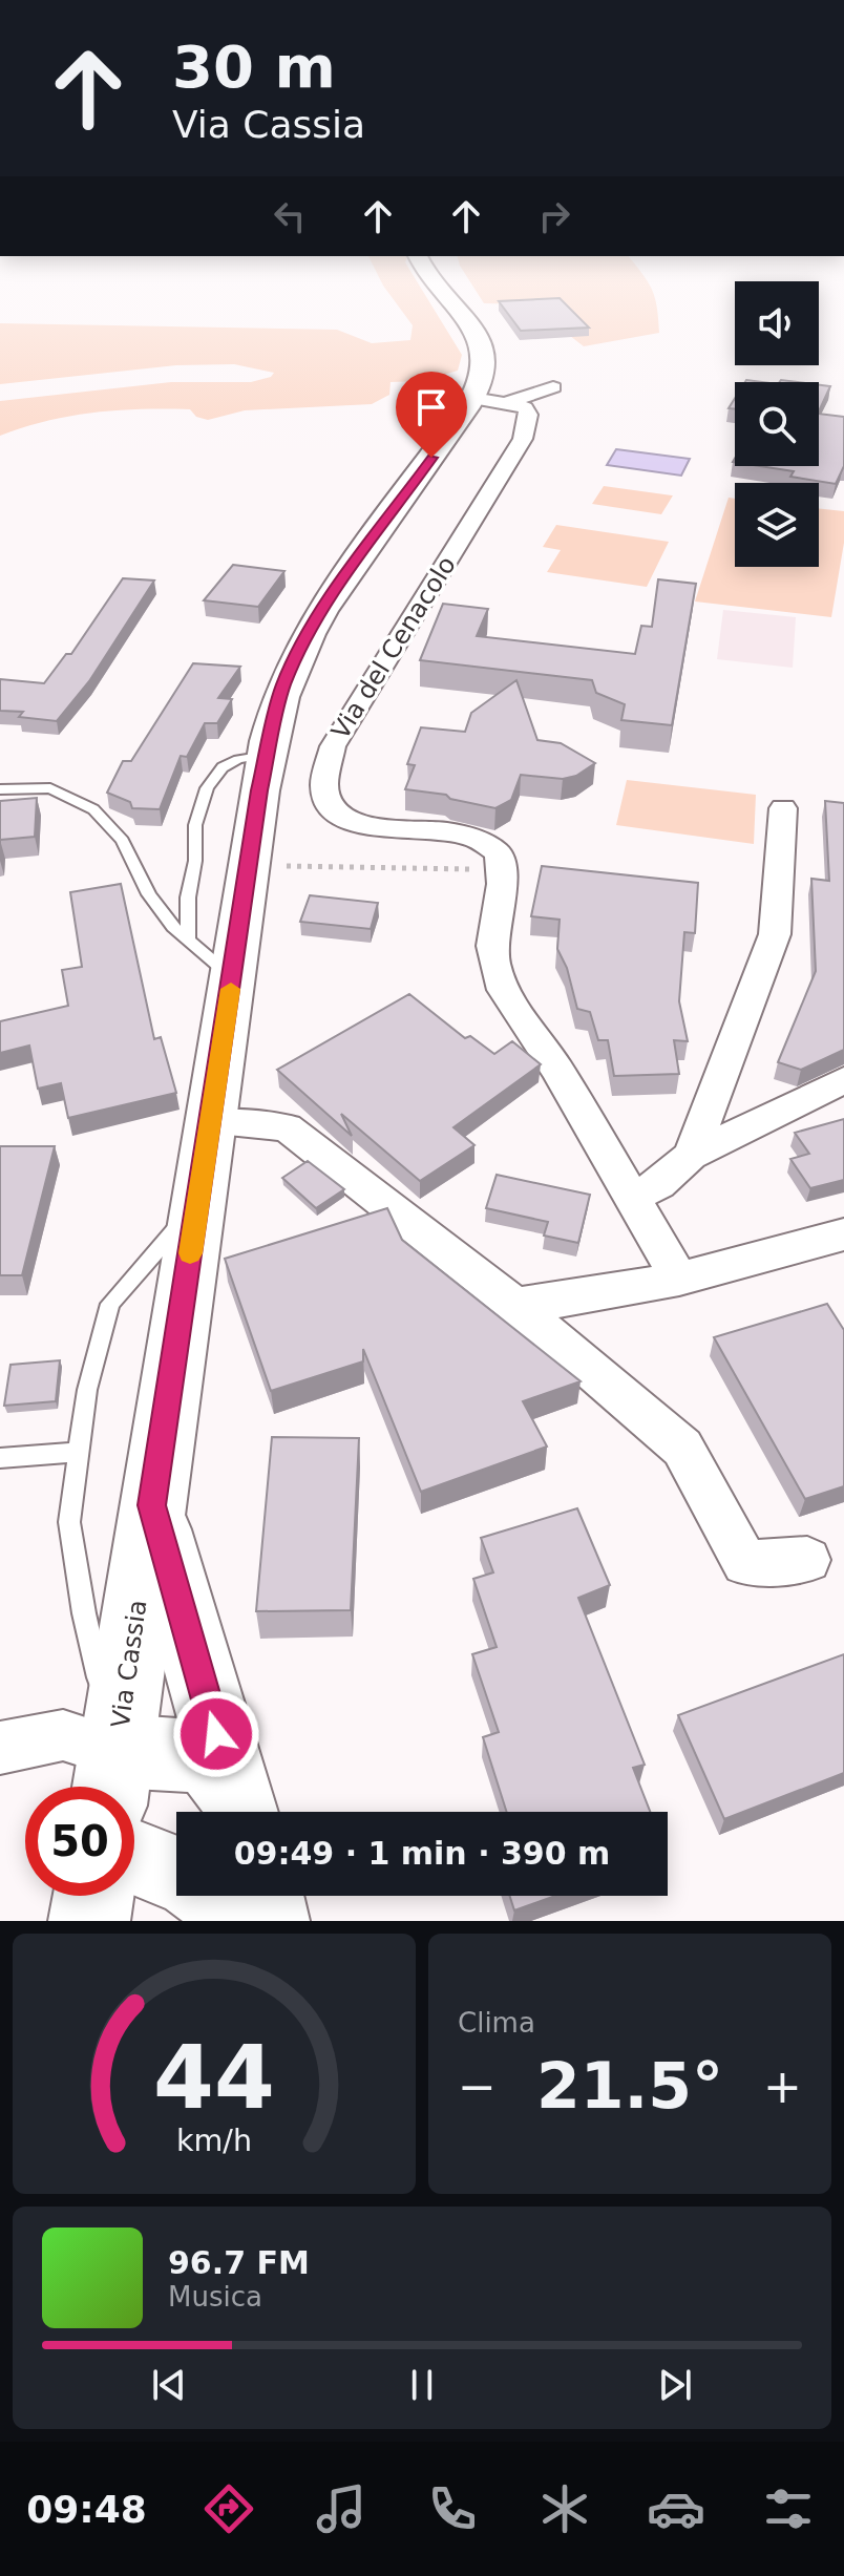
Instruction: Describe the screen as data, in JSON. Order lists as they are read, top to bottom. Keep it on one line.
{"streets":{"main road":["Via Cassia"],"street":["Via del Cenacolo"]},"page":{"turn":["30 m","Via Cassia"],"limit":"50","trip":"09:49 · 1 min · 390 m","tile":"Clima","heat":["−","21.5°","+"],"song":["96.7 FM","Musica"],"tabs":"09:48","gauge":["44","km/h"]}}
